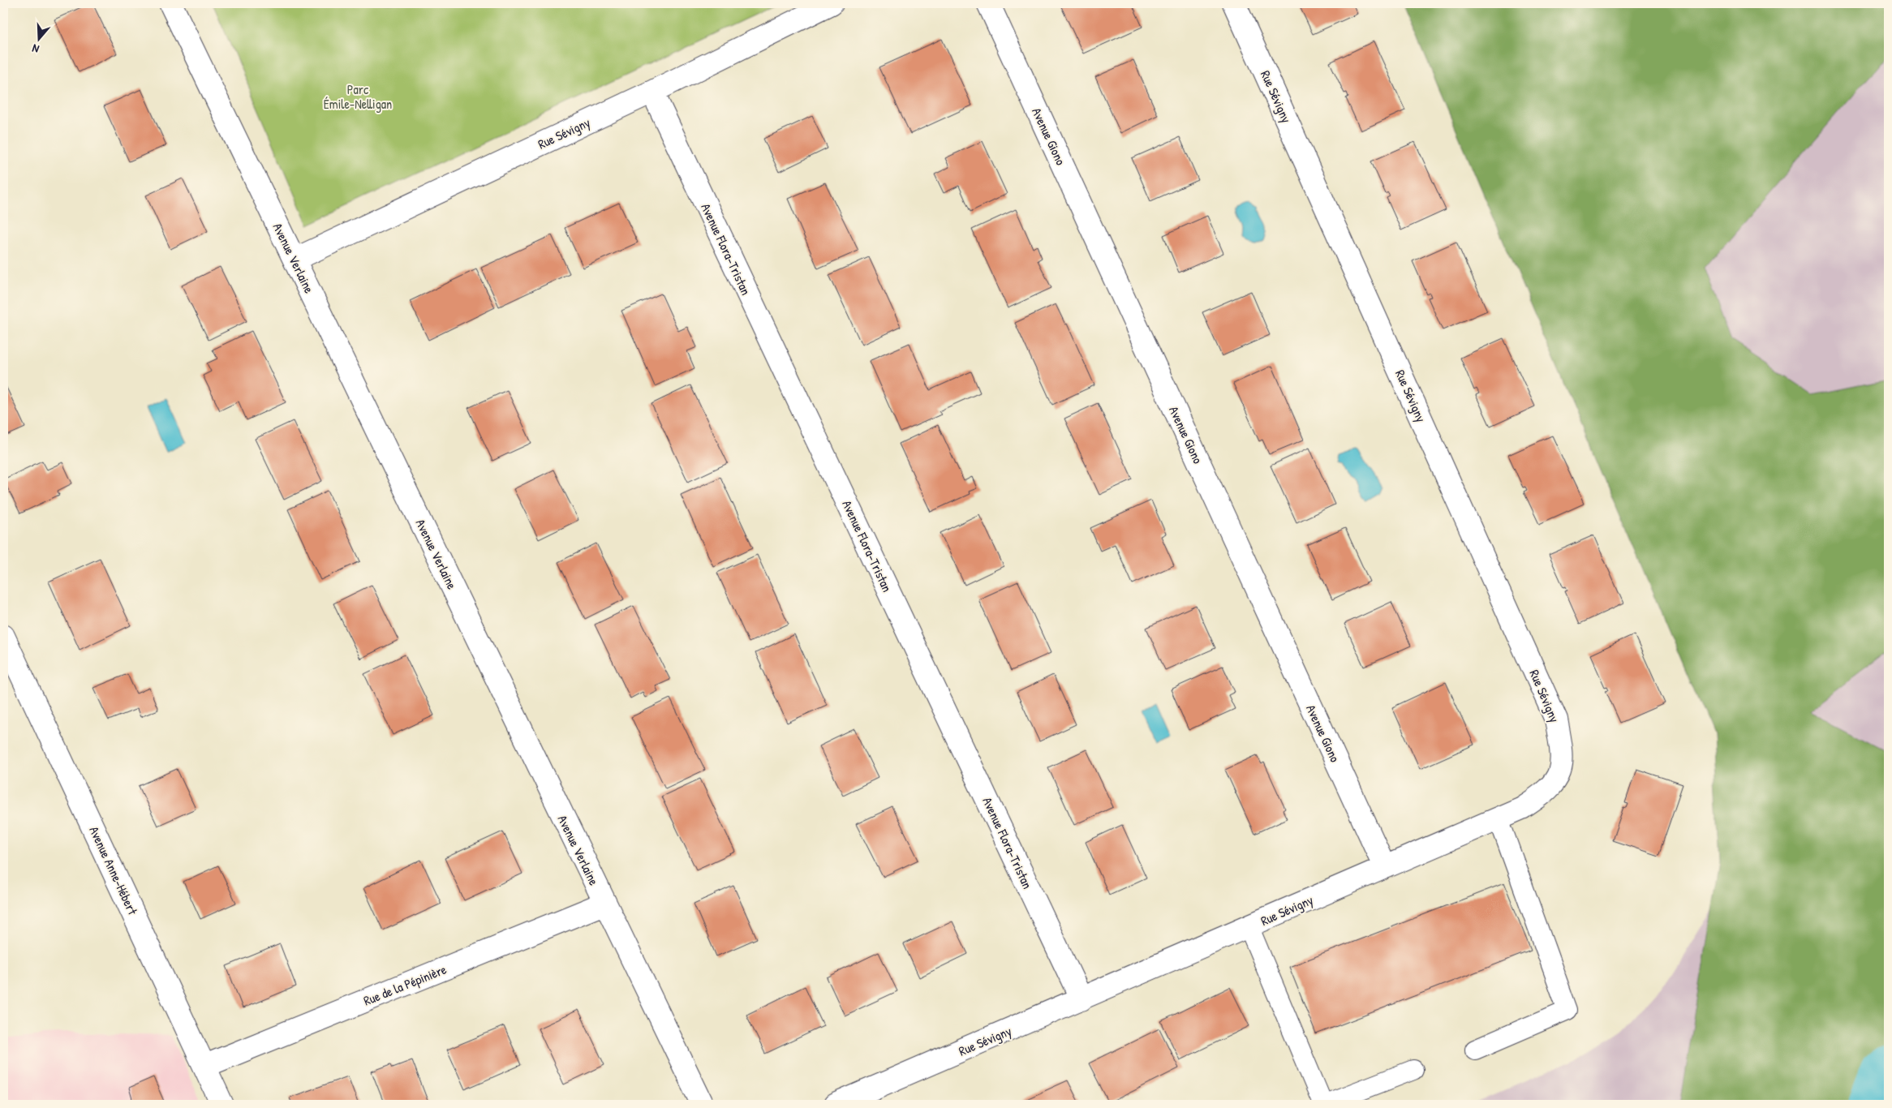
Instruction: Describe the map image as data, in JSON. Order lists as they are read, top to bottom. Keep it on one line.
{"streets":{"street":["Rue Sévigny","Avenue Giono","Avenue Flora-Tristan","Avenue Verlaine","Avenue Anne-Hébert","Rue de la Pépinière"]},"crossings":[["Rue Sévigny","Avenue Giono"],["Rue Sévigny","Avenue Flora-Tristan"],["Rue Sévigny","Avenue Verlaine"],["Avenue Verlaine","Rue de la Pépinière"],["Avenue Anne-Hébert","Rue de la Pépinière"]],"parks":["Parc Émile-Nelligan"],"north":"bottom"}
